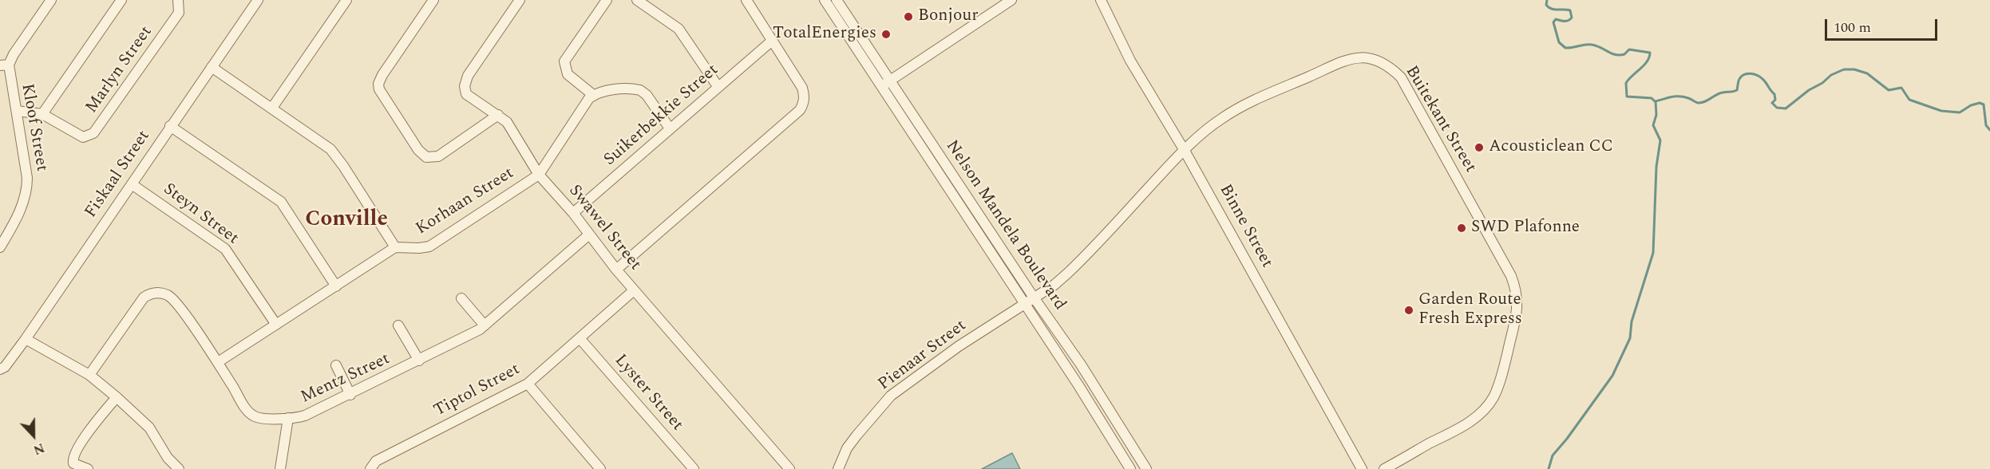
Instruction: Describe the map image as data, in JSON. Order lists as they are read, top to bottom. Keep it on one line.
{"streets":{"street":["Marlyn Street","Suikerbekkie Street","Buitekant Street","Kloof Street","Fiskaal Street","Korhaan Street","Steyn Street","Nelson Mandela Boulevard","Binne Street","Swawel Street","Pienaar Street","Mentz Street","Tiptol Street","Lyster Street"]},"crossings":[["Marlyn Street","Kloof Street"],["Suikerbekkie Street","Swawel Street"],["Buitekant Street","Nelson Mandela Boulevard"],["Buitekant Street","Binne Street"],["Buitekant Street","Pienaar Street"],["Fiskaal Street","Steyn Street"],["Korhaan Street","Swawel Street"],["Nelson Mandela Boulevard","Pienaar Street"],["Swawel Street","Mentz Street"],["Swawel Street","Tiptol Street"],["Tiptol Street","Lyster Street"]],"districts":["Conville"],"places":["Bonjour","TotalEnergies","Acousticlean CC","SWD Plafonne","Garden Route Fresh Express"],"scale_bar":"100 m","north":"bottom"}
